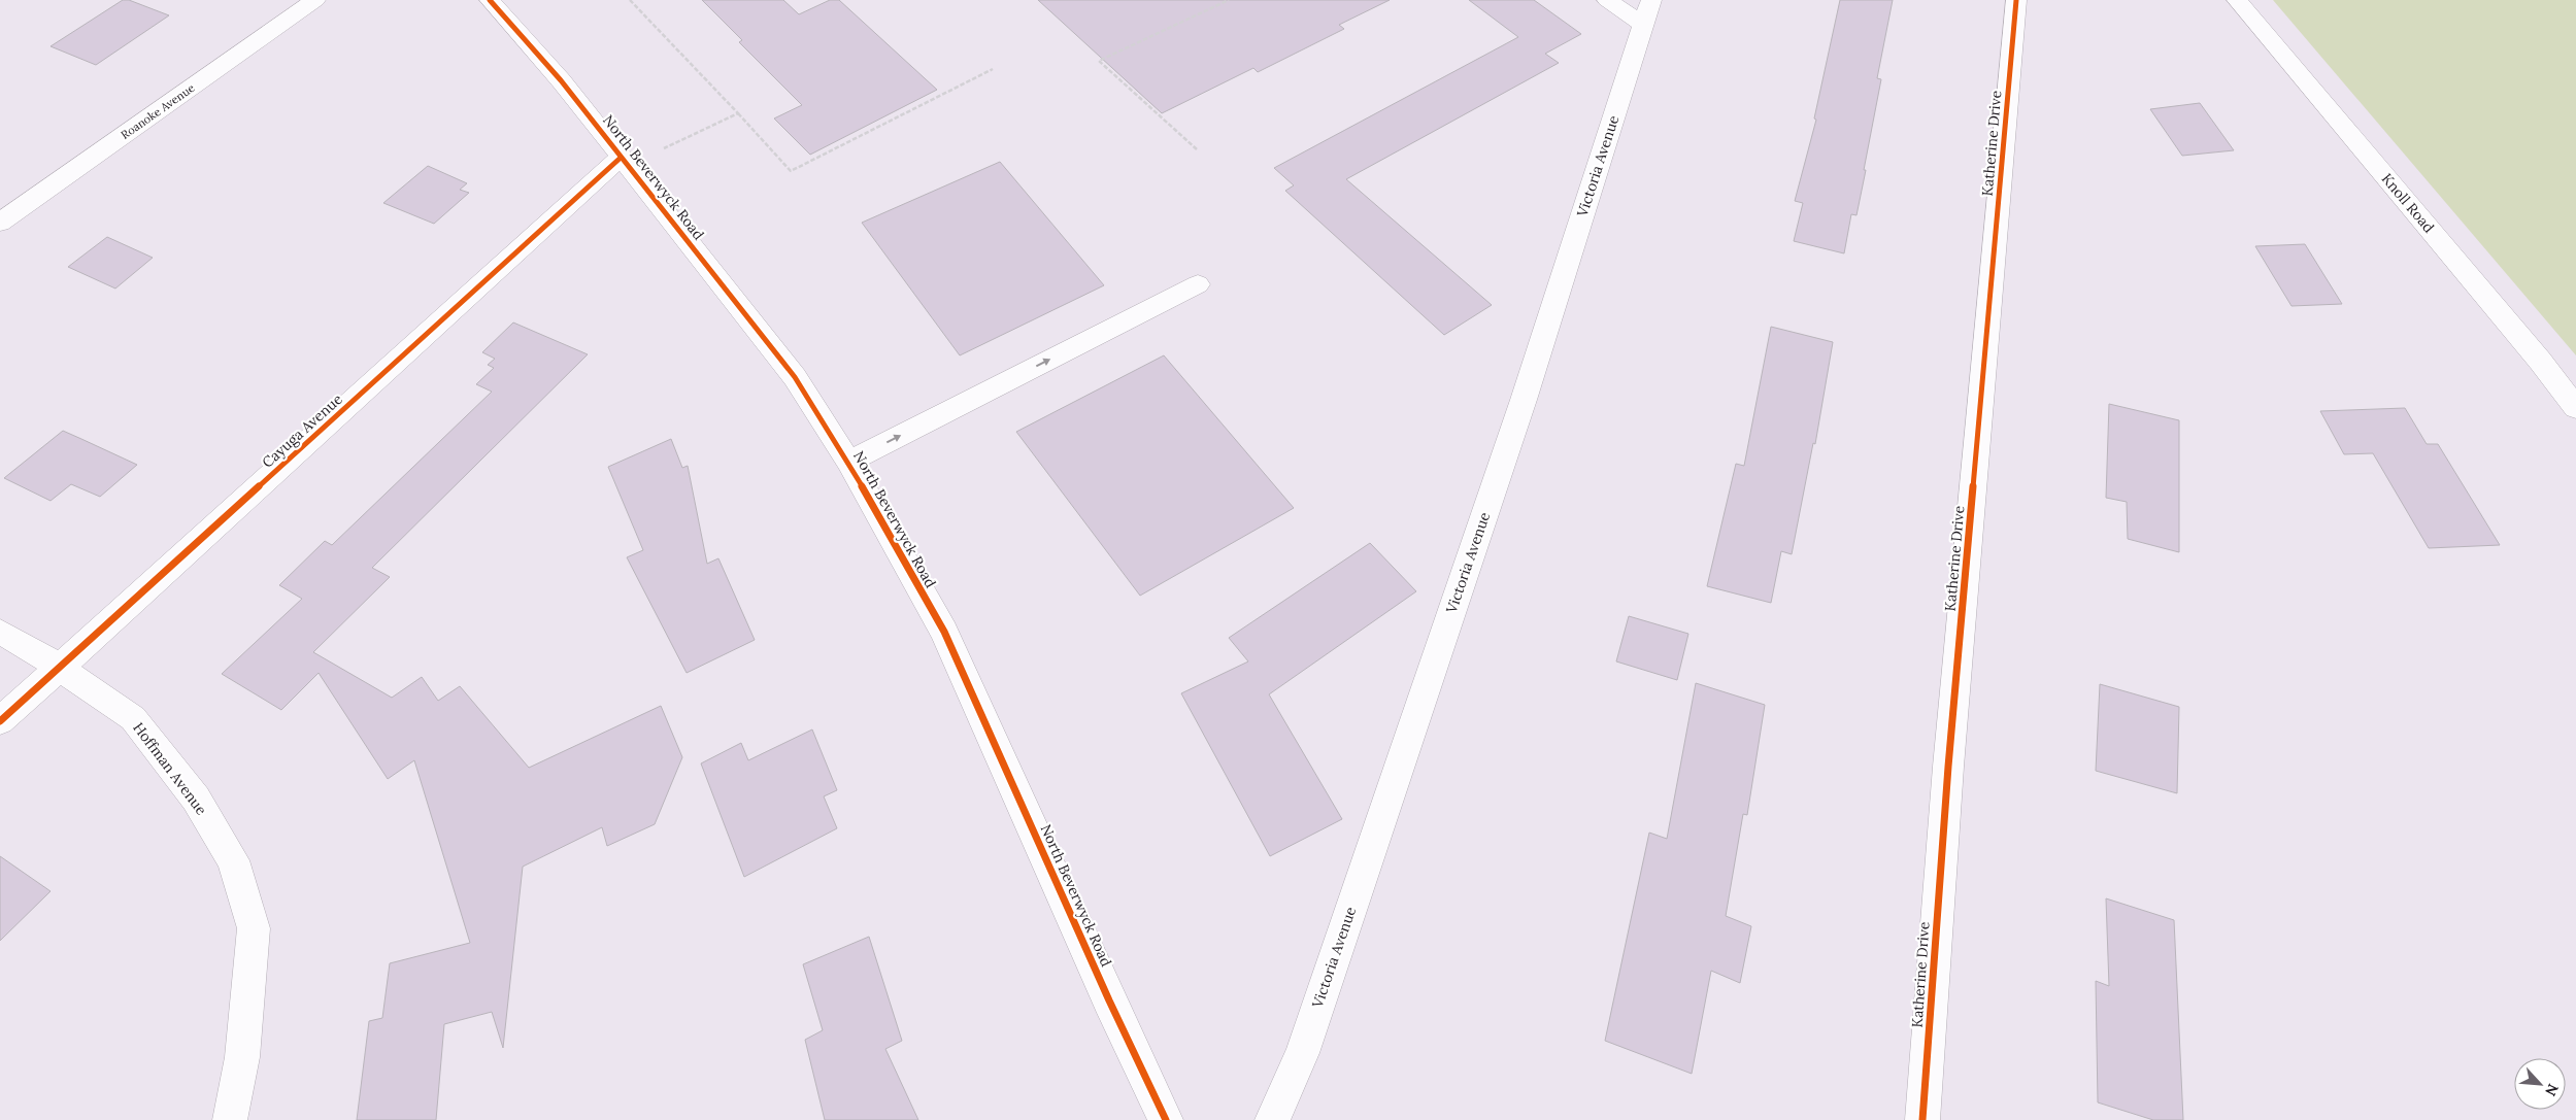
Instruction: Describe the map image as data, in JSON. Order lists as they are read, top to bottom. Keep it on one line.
{"streets":{"street":["Roanoke Avenue","Katherine Drive","Victoria Avenue","North Beverwyck Road","Knoll Road","Cayuga Avenue","Hoffman Avenue"]},"crossings":[["North Beverwyck Road","Cayuga Avenue"],["Cayuga Avenue","Hoffman Avenue"]],"north":"bottom right"}
